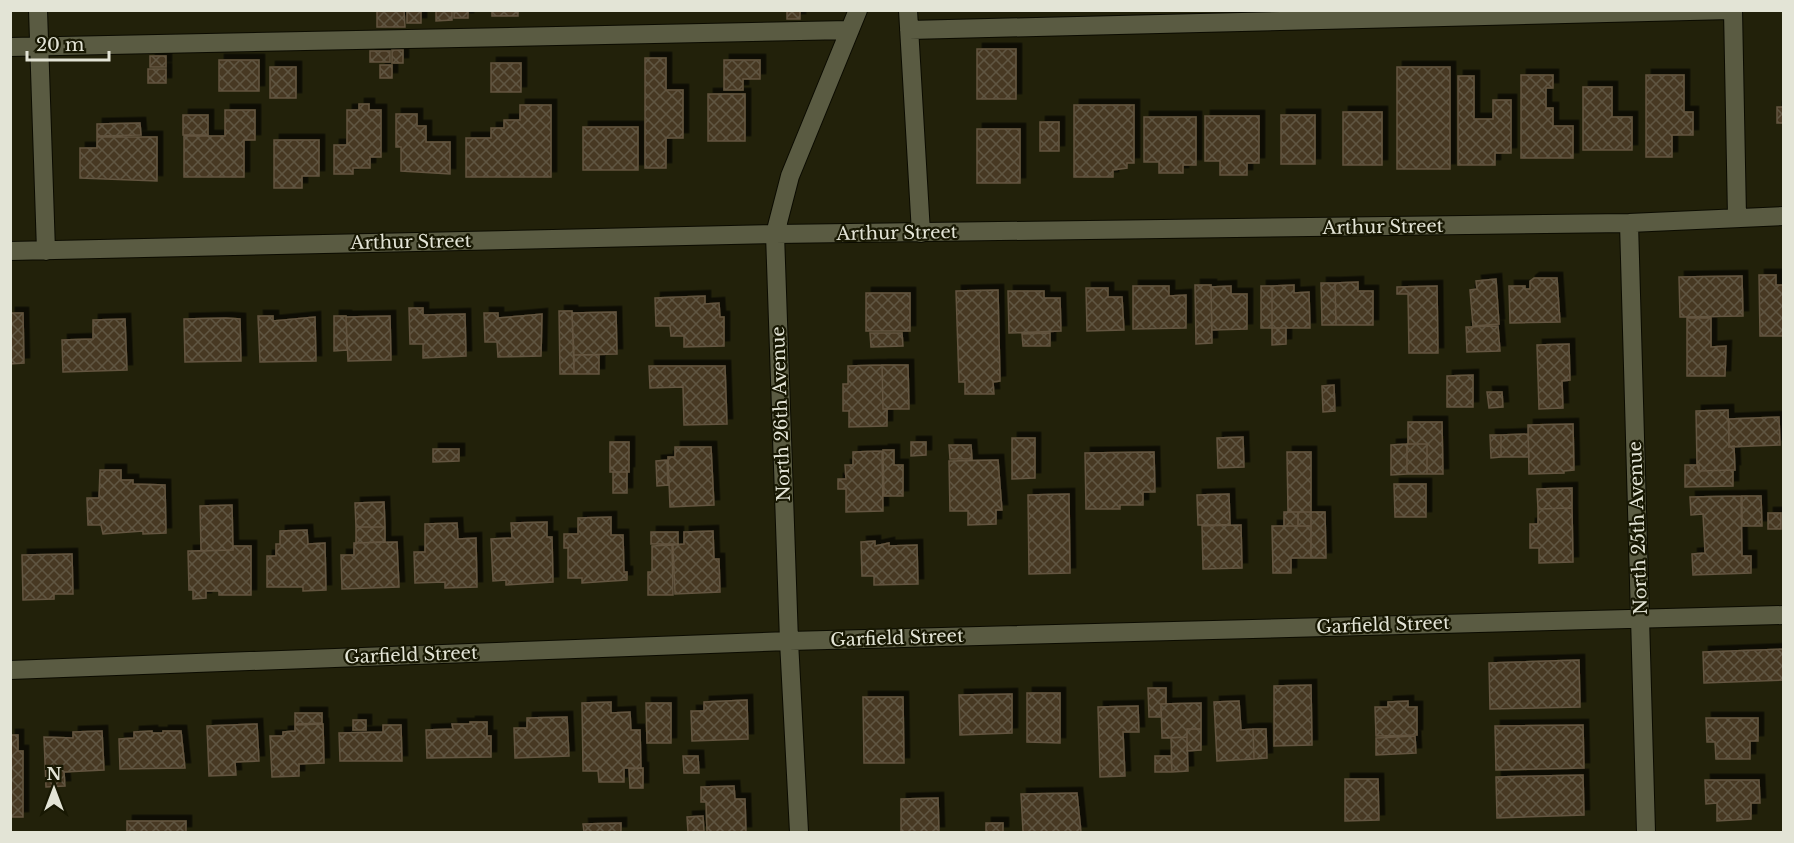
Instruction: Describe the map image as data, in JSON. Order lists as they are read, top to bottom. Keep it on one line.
{"streets":{"street":["Arthur Street","North 26th Avenue","North 25th Avenue","Garfield Street"]},"crossings":[["Arthur Street","North 26th Avenue"],["Arthur Street","North 25th Avenue"],["North 26th Avenue","Garfield Street"],["North 25th Avenue","Garfield Street"]],"scale_bar":"20 m","north":"top"}
